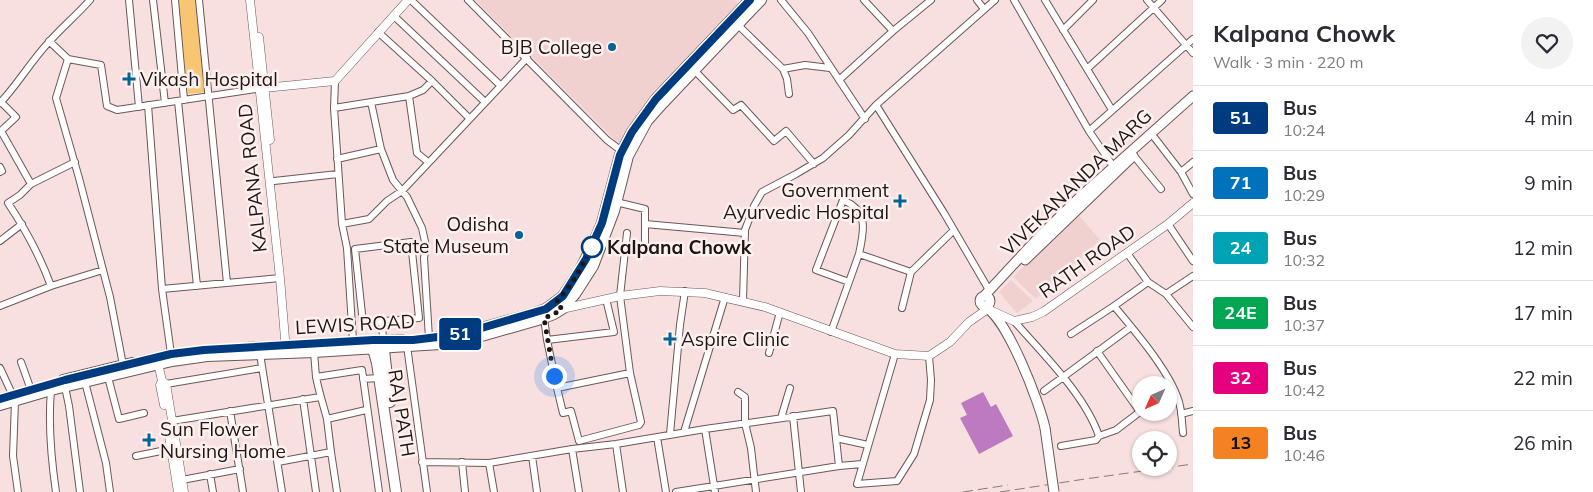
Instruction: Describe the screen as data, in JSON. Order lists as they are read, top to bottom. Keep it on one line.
{"streets":{"main road":["VIVEKANANDA MARG","LEWIS ROAD","RAJ PATH"],"street":["KALPANA ROAD","RATH ROAD"]},"crossings":[["KALPANA ROAD","LEWIS ROAD"],["LEWIS ROAD","RAJ PATH"]],"places":{"other":["BJB College","Odisha State Museum","Kalpana Chowk"],"health":["Vikash Hospital","Government Ayurvedic Hospital","Aspire Clinic","Sun Flower Nursing Home"]},"lines":["bus line 51"],"north":"bottom left","page":{"on_map":"51","heading":["Kalpana Chowk","Walk · 3 min · 220 m"],"list":[{"mark":"51","name":"Bus","note":"10:24","value":"4 min"},{"mark":"71","name":"Bus","note":"10:29","value":"9 min"},{"mark":"24","name":"Bus","note":"10:32","value":"12 min"},{"mark":"24E","name":"Bus","note":"10:37","value":"17 min"},{"mark":"32","name":"Bus","note":"10:42","value":"22 min"},{"mark":"13","name":"Bus","note":"10:46","value":"26 min"}]}}
